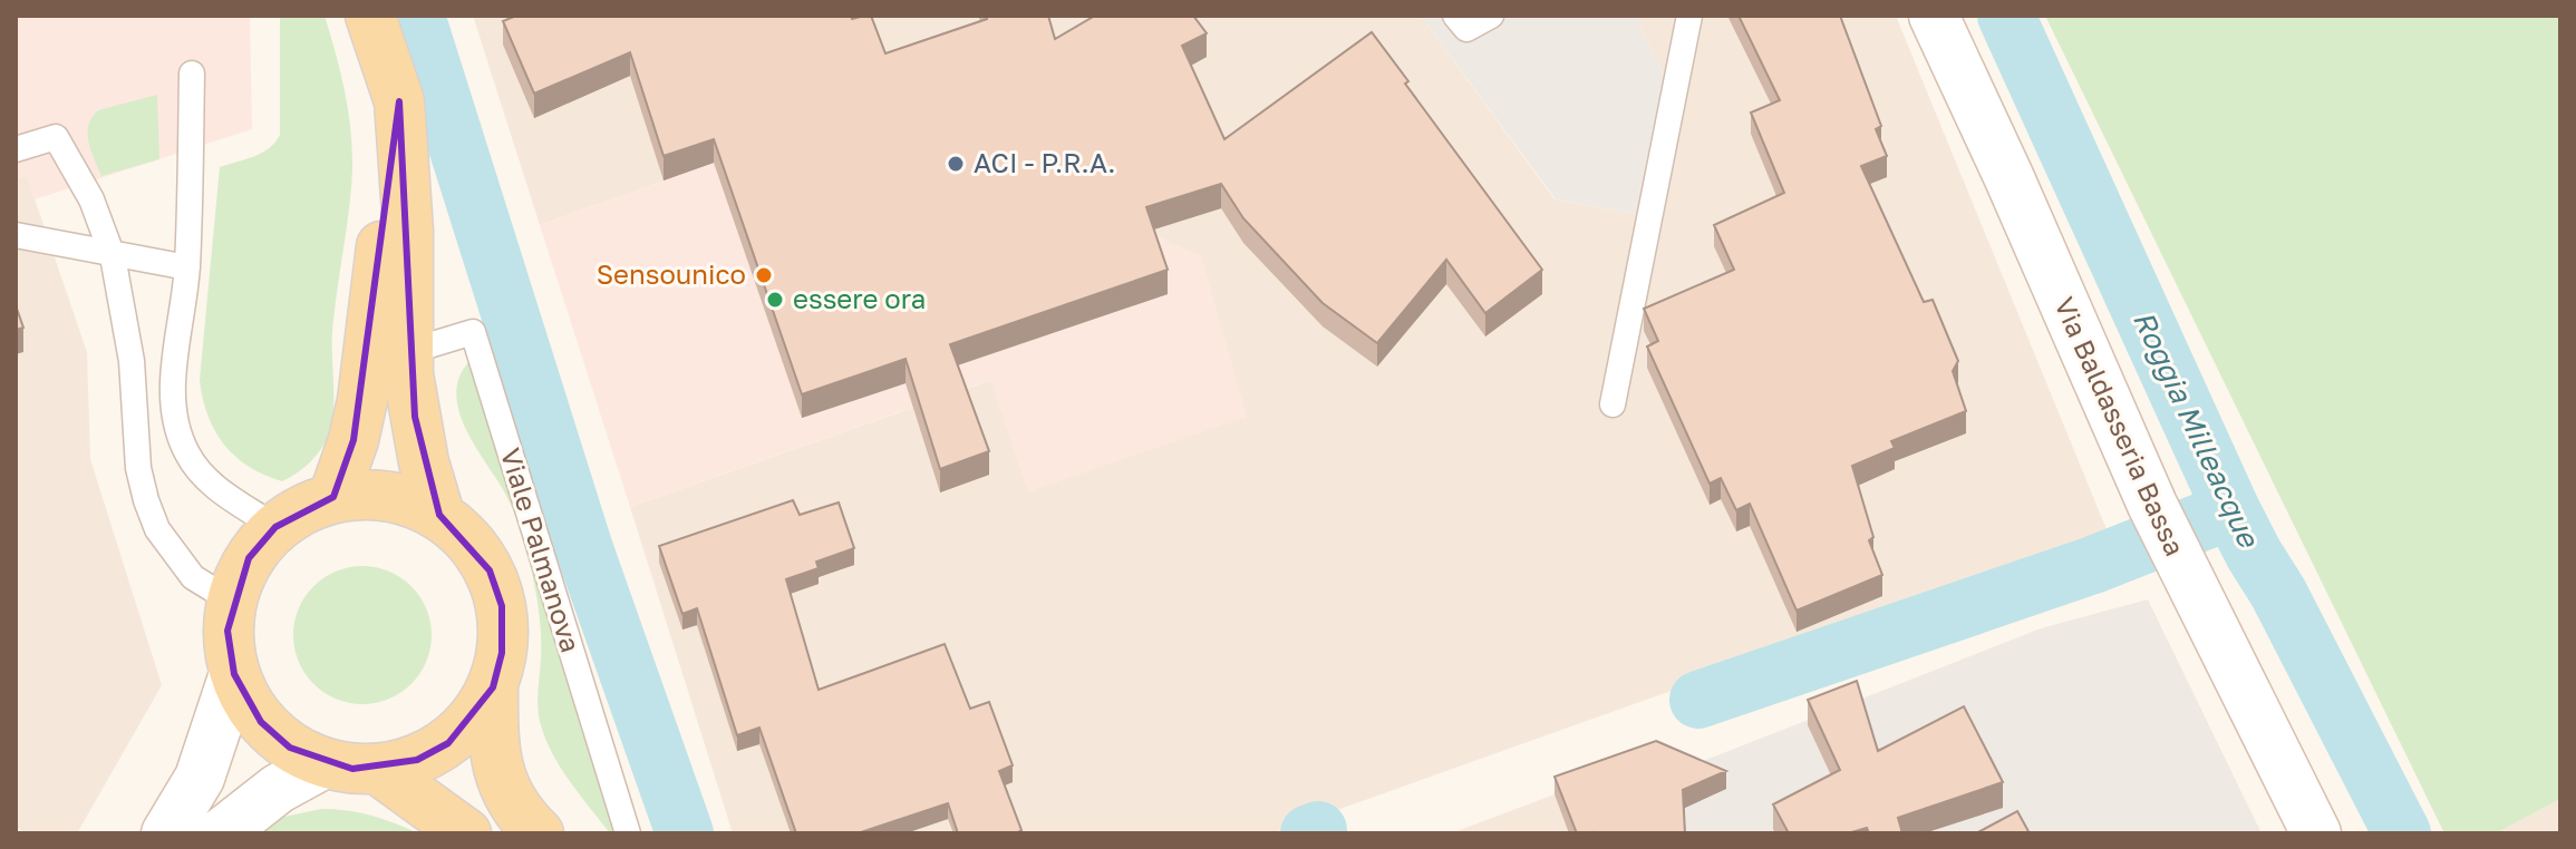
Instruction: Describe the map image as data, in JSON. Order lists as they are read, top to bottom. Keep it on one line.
{"streets":{"main road":["Viale Palmanova"],"street":["Via Baldasseria Bassa"]},"water":["Roggia Milleacque"],"places":["ACI - P.R.A.","Sensounico","essere ora"]}
